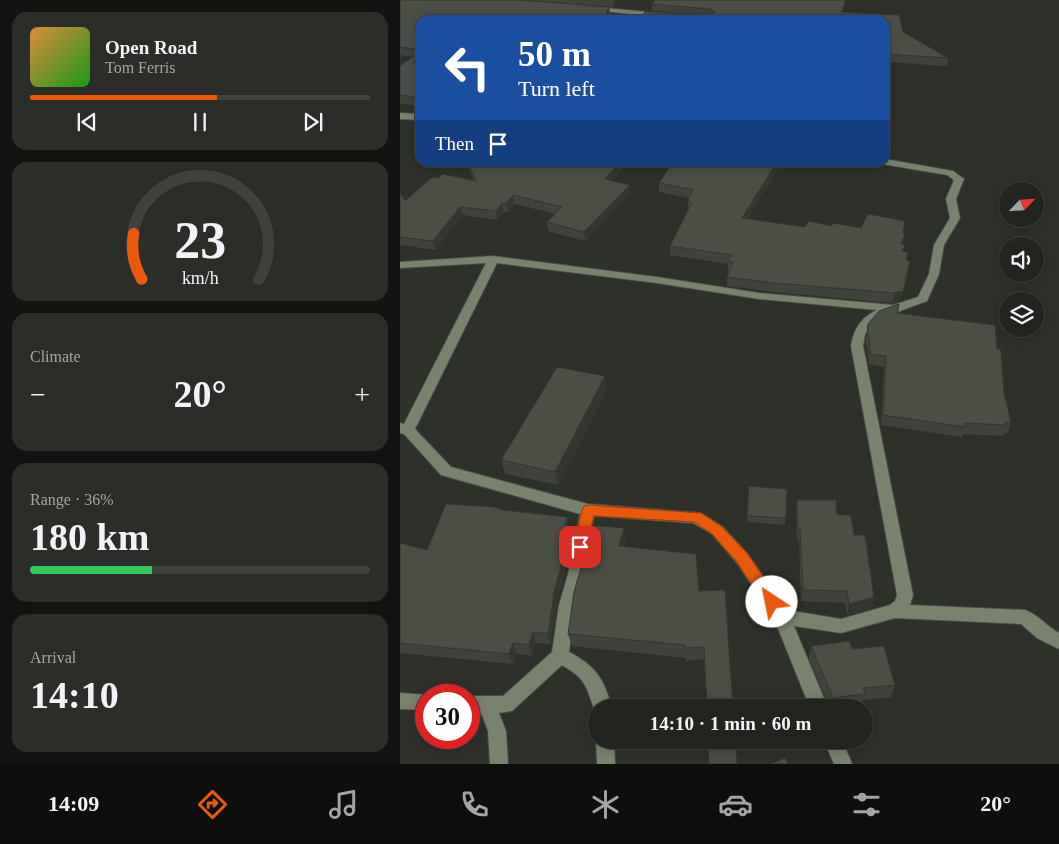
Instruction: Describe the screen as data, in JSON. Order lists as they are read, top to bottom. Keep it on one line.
{"north":"top right","page":{"turn":["50 m","Turn left"],"song":["Open Road","Tom Ferris"],"then":"Then","tile":["Climate",["Range · 36%","180 km"],["Arrival","14:10"]],"heat":["−","20°","+"],"limit":"30","trip":"14:10 · 1 min · 60 m","tabs":["14:09","20°"],"gauge":["23","km/h"]}}
